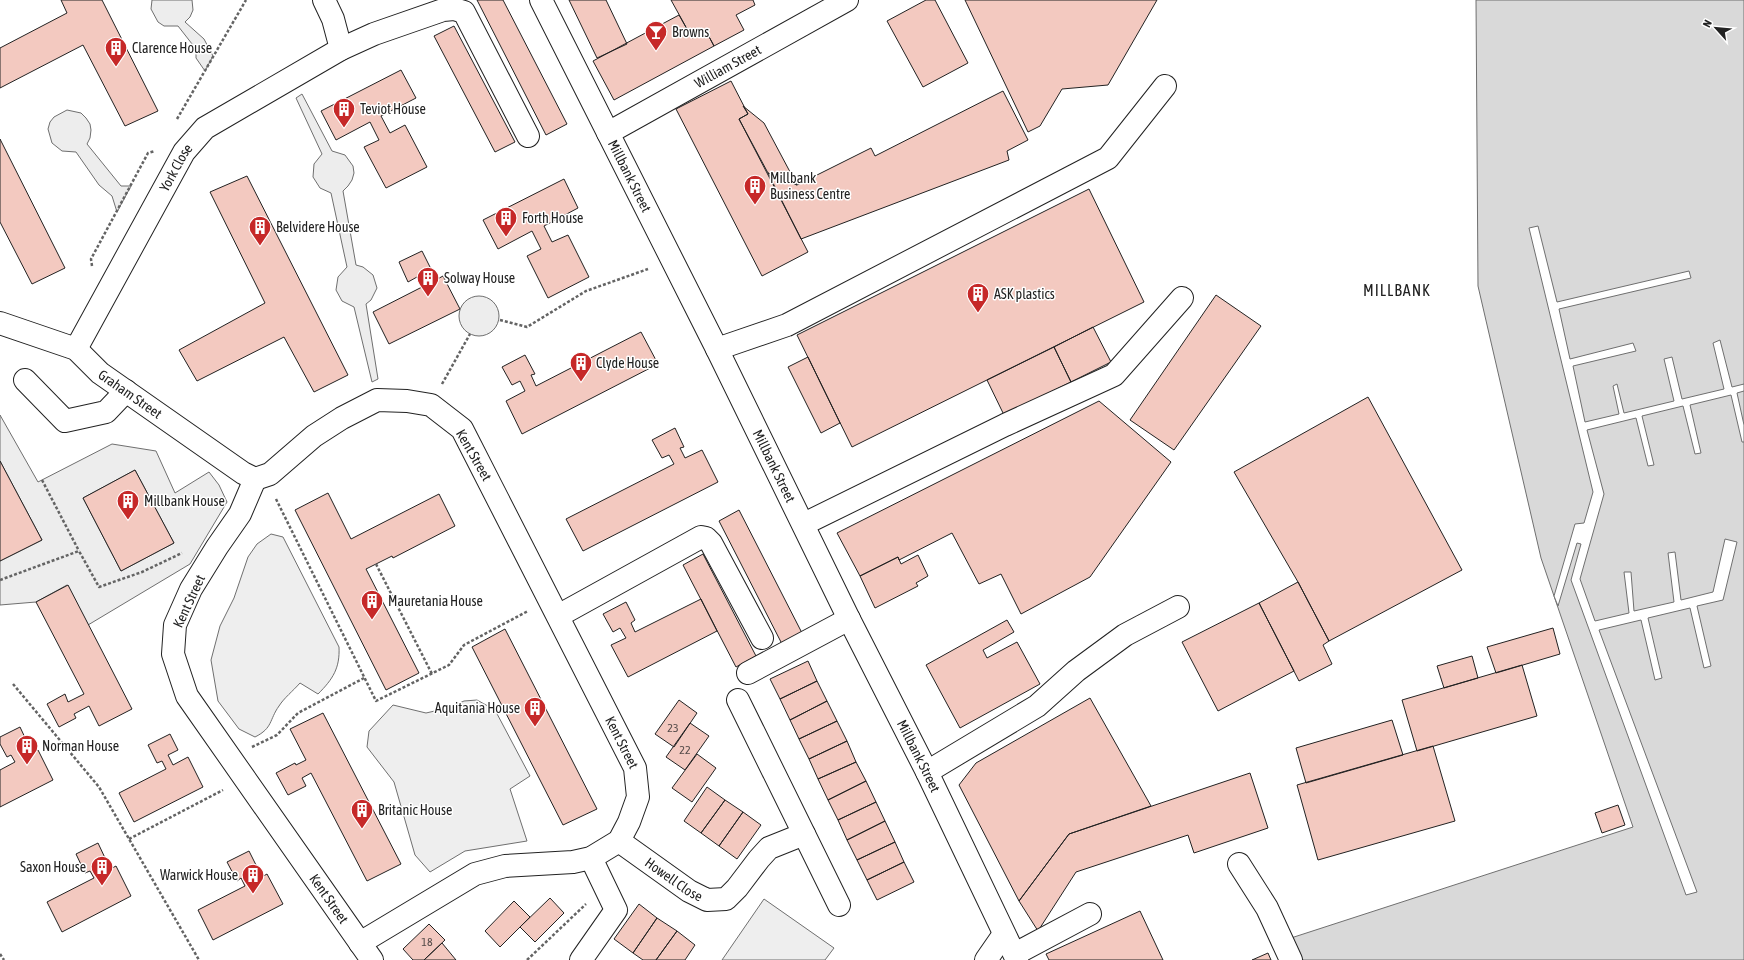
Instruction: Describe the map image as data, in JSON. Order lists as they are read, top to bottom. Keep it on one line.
{"streets":{"street":["William Street","York Close","Millbank Street","Graham Street","Kent Street","Howell Close"]},"crossings":[["William Street","Millbank Street"],["York Close","Graham Street"],["Graham Street","Kent Street"],["Kent Street","Howell Close"]],"districts":["MILLBANK"],"places":{"bar":["Browns"],"building":["Clarence House","Teviot House","Millbank Business Centre","Forth House","Belvidere House","Solway House","ASK plastics","Clyde House","Millbank House","Mauretania House","Aquitania House","Norman House","Britanic House","Saxon House","Warwick House"]},"house_numbers":["23","22","18"],"north":"top left"}
